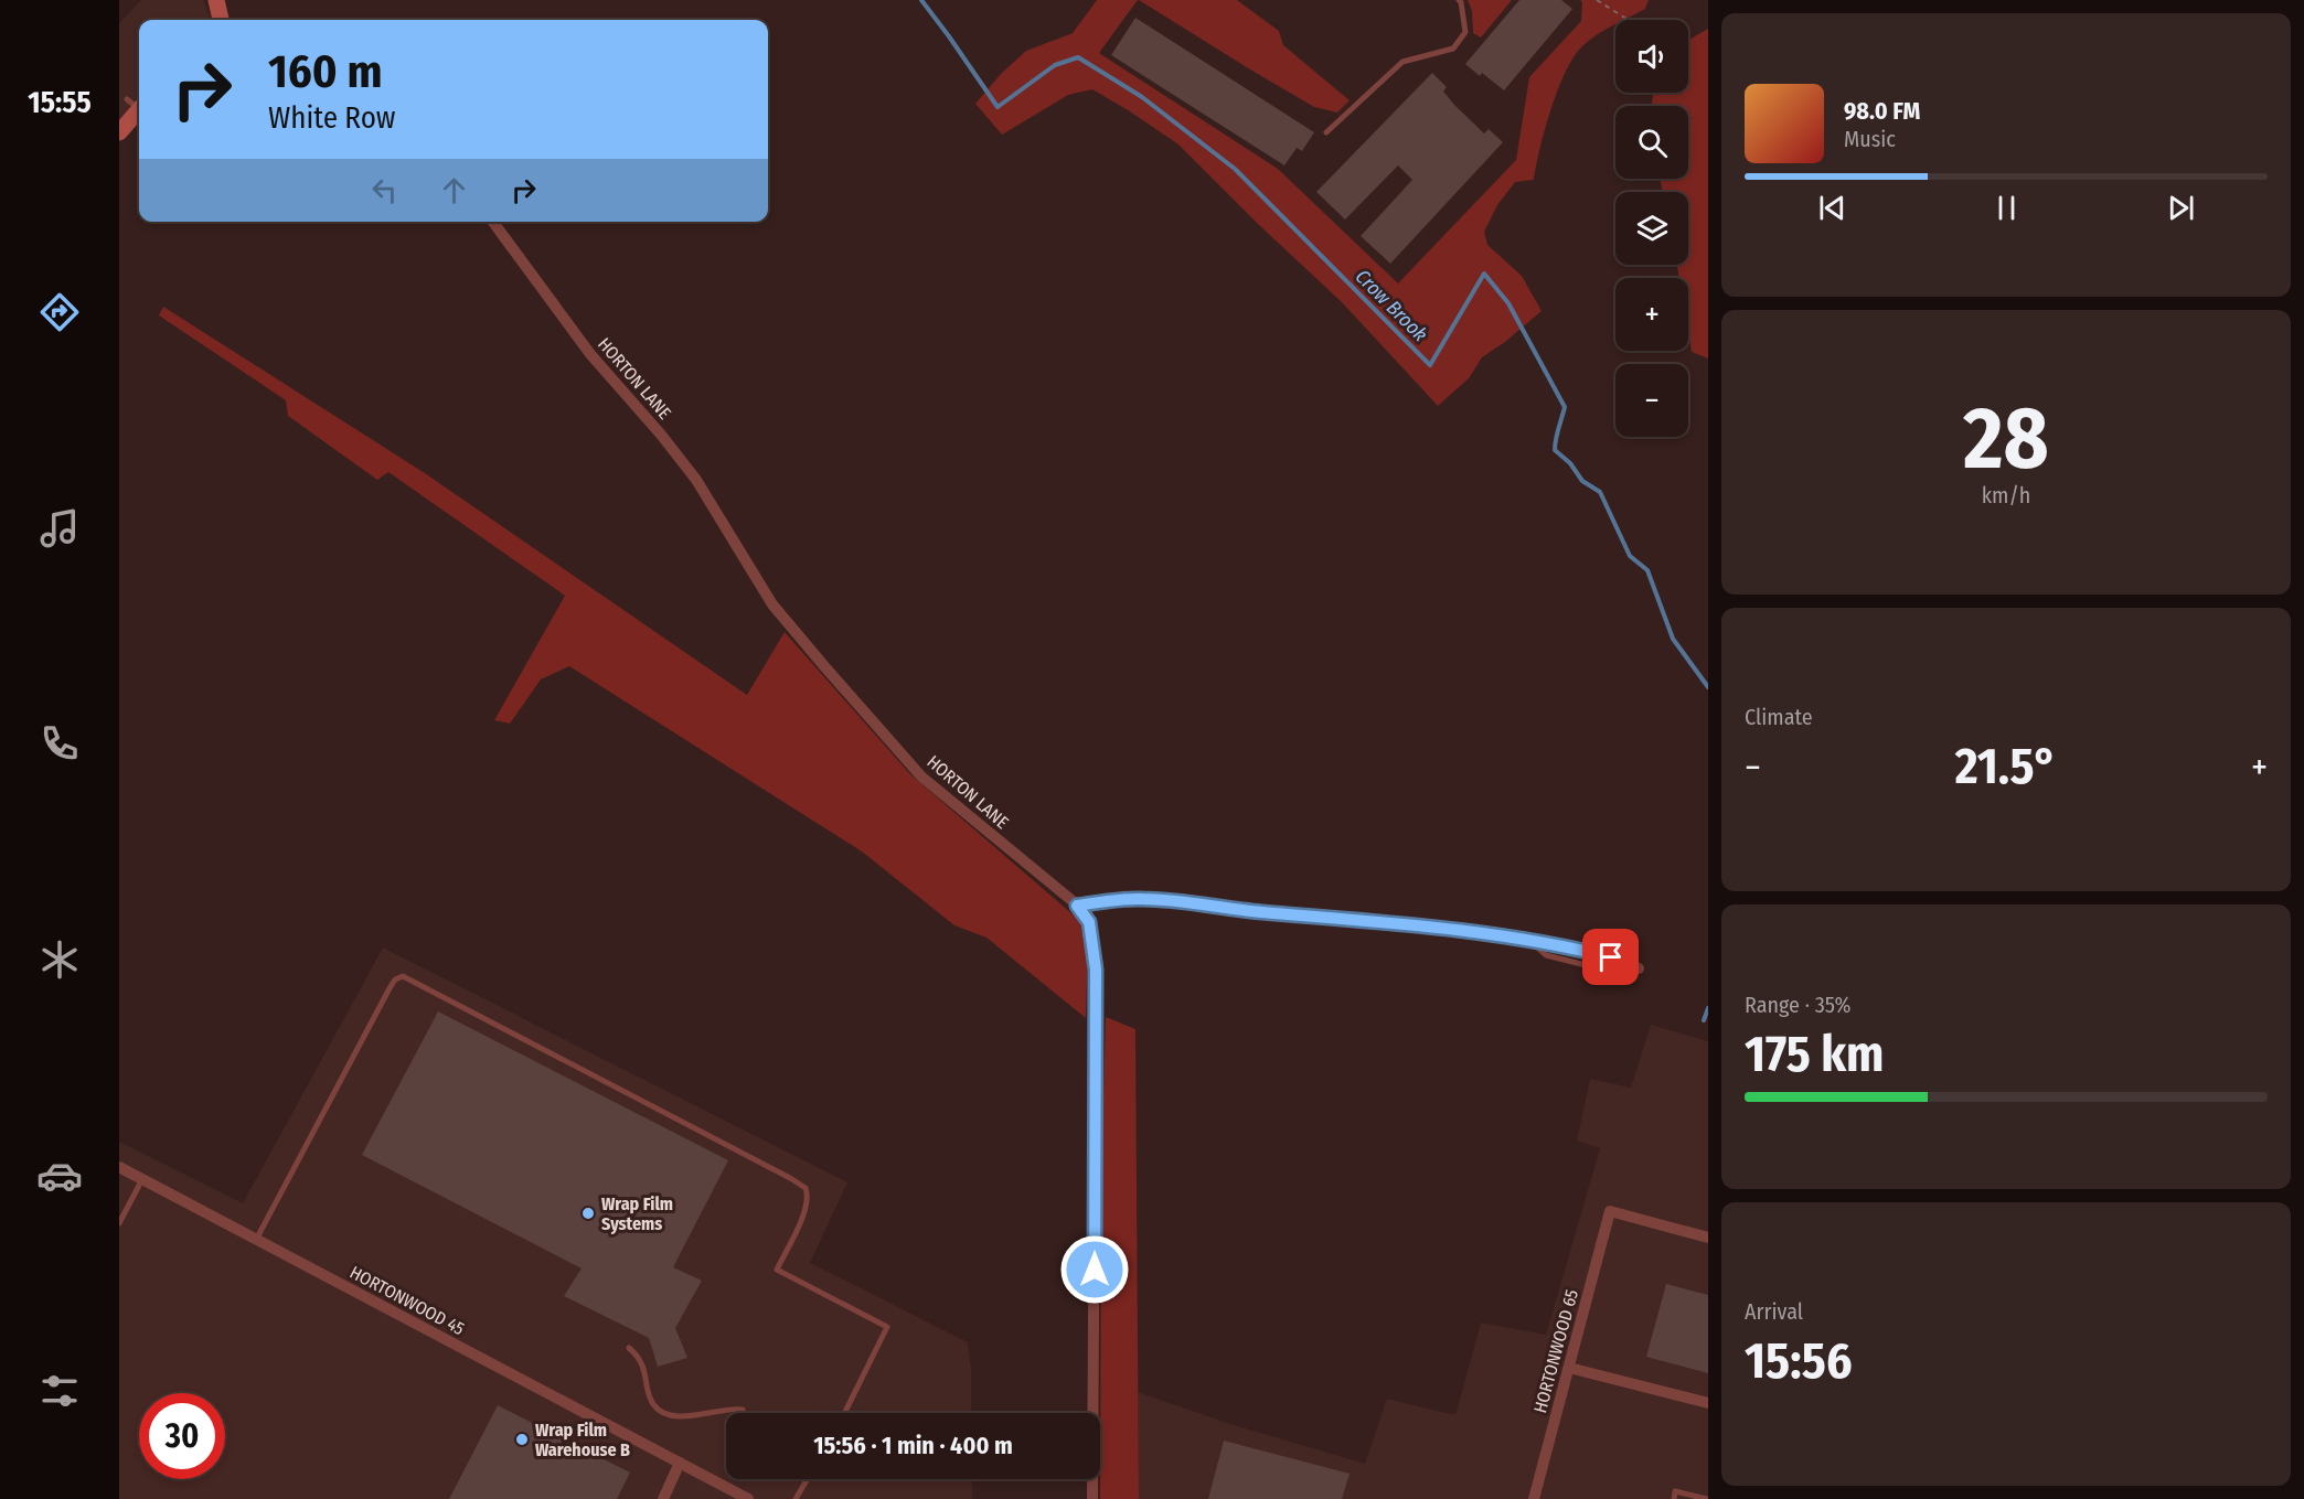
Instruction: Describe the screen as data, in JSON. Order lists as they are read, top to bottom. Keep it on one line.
{"streets":{"street":["HORTON LANE","HORTONWOOD 45","HORTONWOOD 65"]},"water":["Crow Brook"],"places":["Wrap Film Systems","Wrap Film Warehouse B"],"page":{"tabs":"15:55","map_buttons":["+","−"],"turn":["160 m","White Row"],"song":["98.0 FM","Music"],"tile":[["28","km/h"],"Climate",["Range · 35%","175 km"],["Arrival","15:56"]],"heat":["−","21.5°","+"],"limit":"30","trip":"15:56 · 1 min · 400 m"}}
